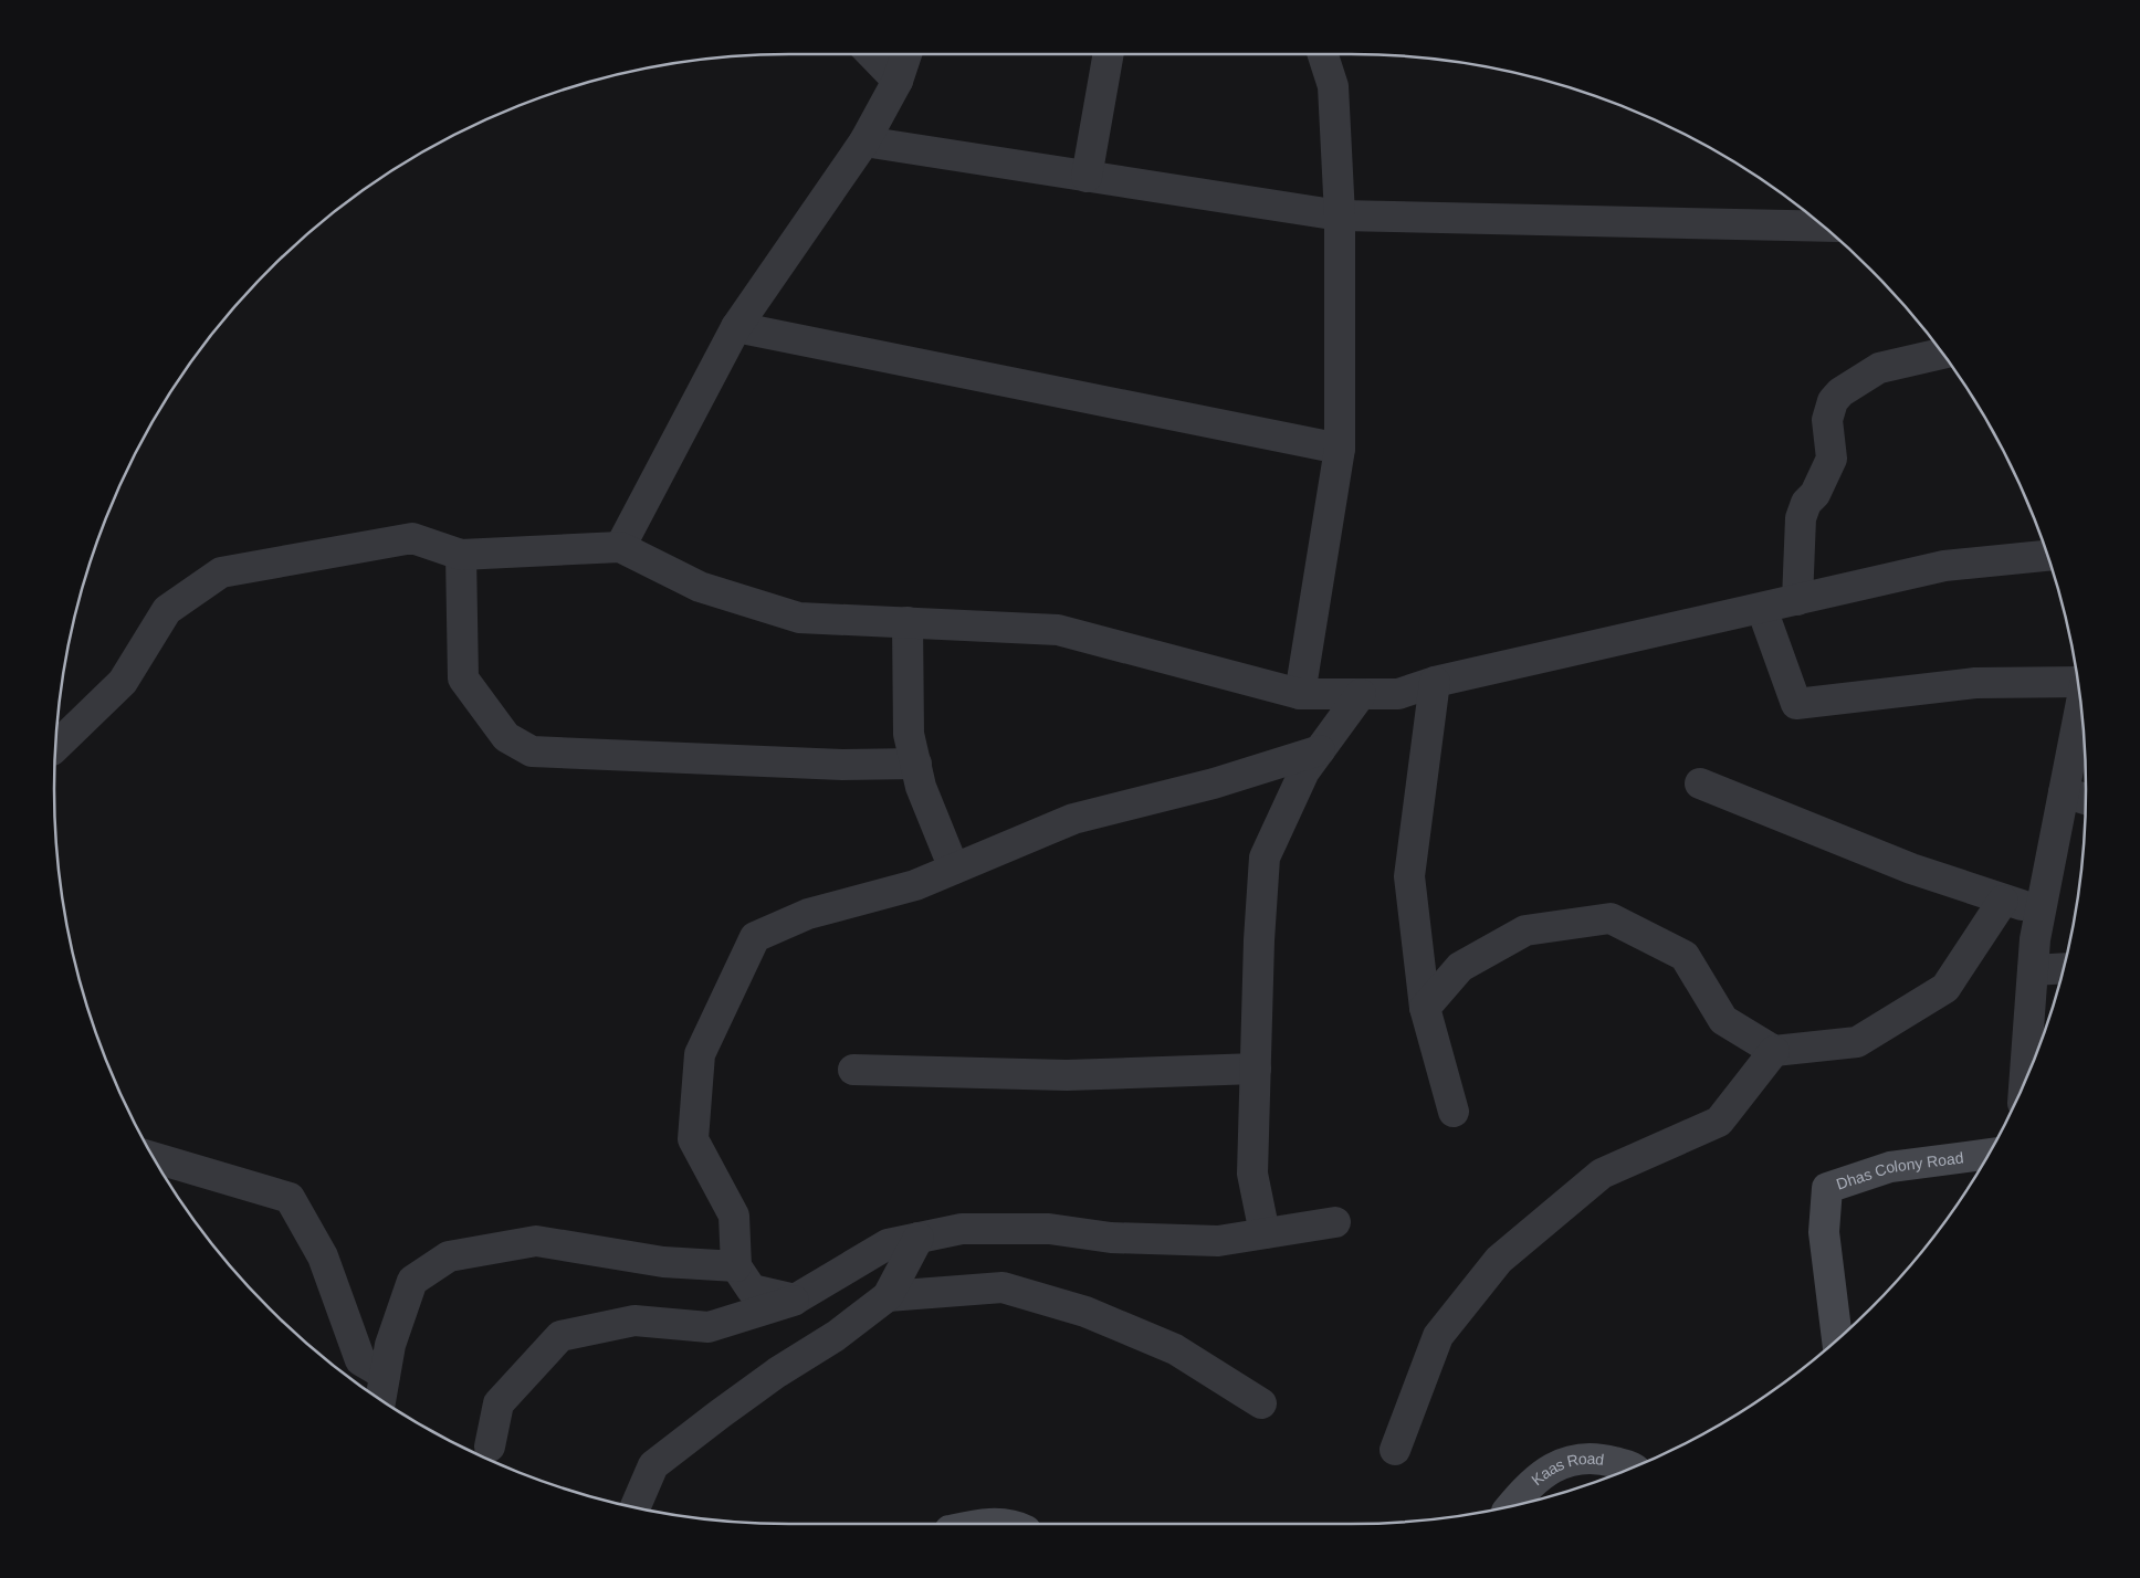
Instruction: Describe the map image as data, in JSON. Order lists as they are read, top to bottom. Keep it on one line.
{"streets":{"street":["Dhas Colony Road","Kaas Road"]}}
